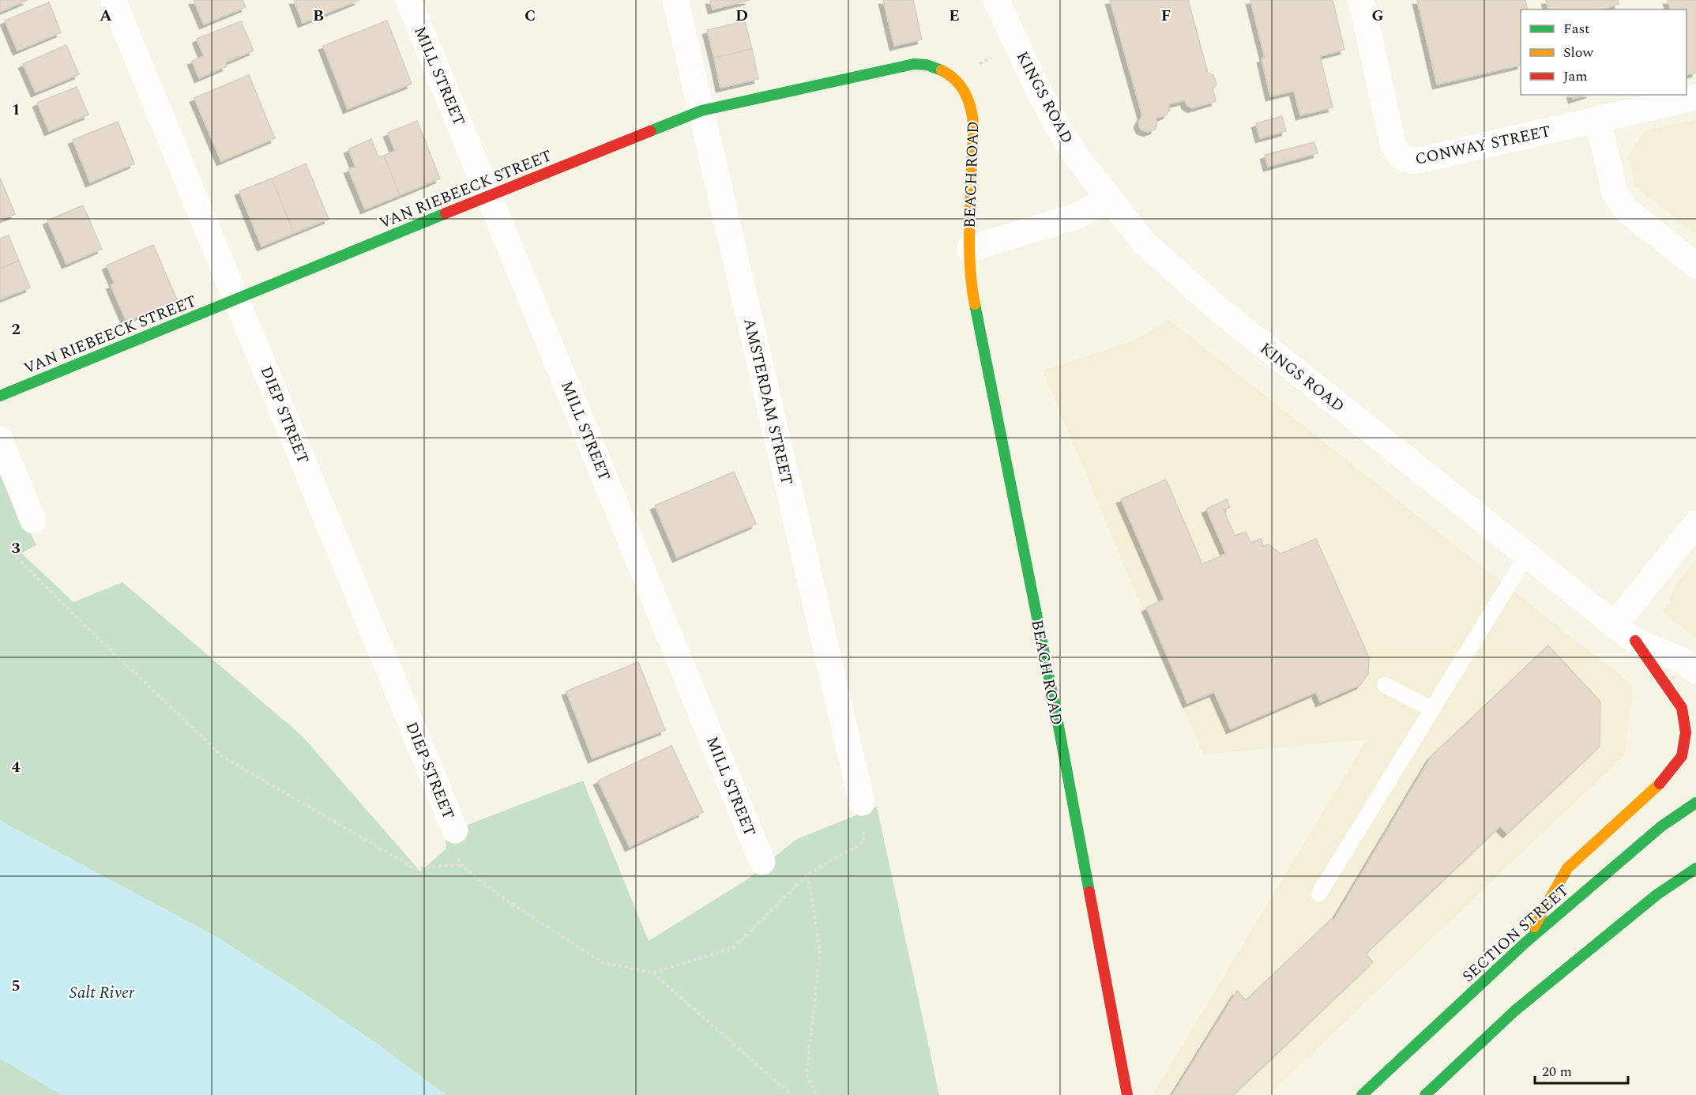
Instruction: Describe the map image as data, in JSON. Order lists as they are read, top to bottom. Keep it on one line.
{"streets":{"street":["MILL STREET","KINGS ROAD","CONWAY STREET","BEACH ROAD","VAN RIEBEECK STREET","AMSTERDAM STREET","DIEP STREET","SECTION STREET"]},"crossings":[["MILL STREET","VAN RIEBEECK STREET"],["KINGS ROAD","BEACH ROAD"],["BEACH ROAD","VAN RIEBEECK STREET"],["VAN RIEBEECK STREET","AMSTERDAM STREET"],["VAN RIEBEECK STREET","DIEP STREET"]],"water":["Salt River"],"legend":["Fast","Slow","Jam"],"scale_bar":"20 m","grid":{"columns":["A","B","C","D","E","F","G"],"rows":["1","2","3","4","5"]}}
